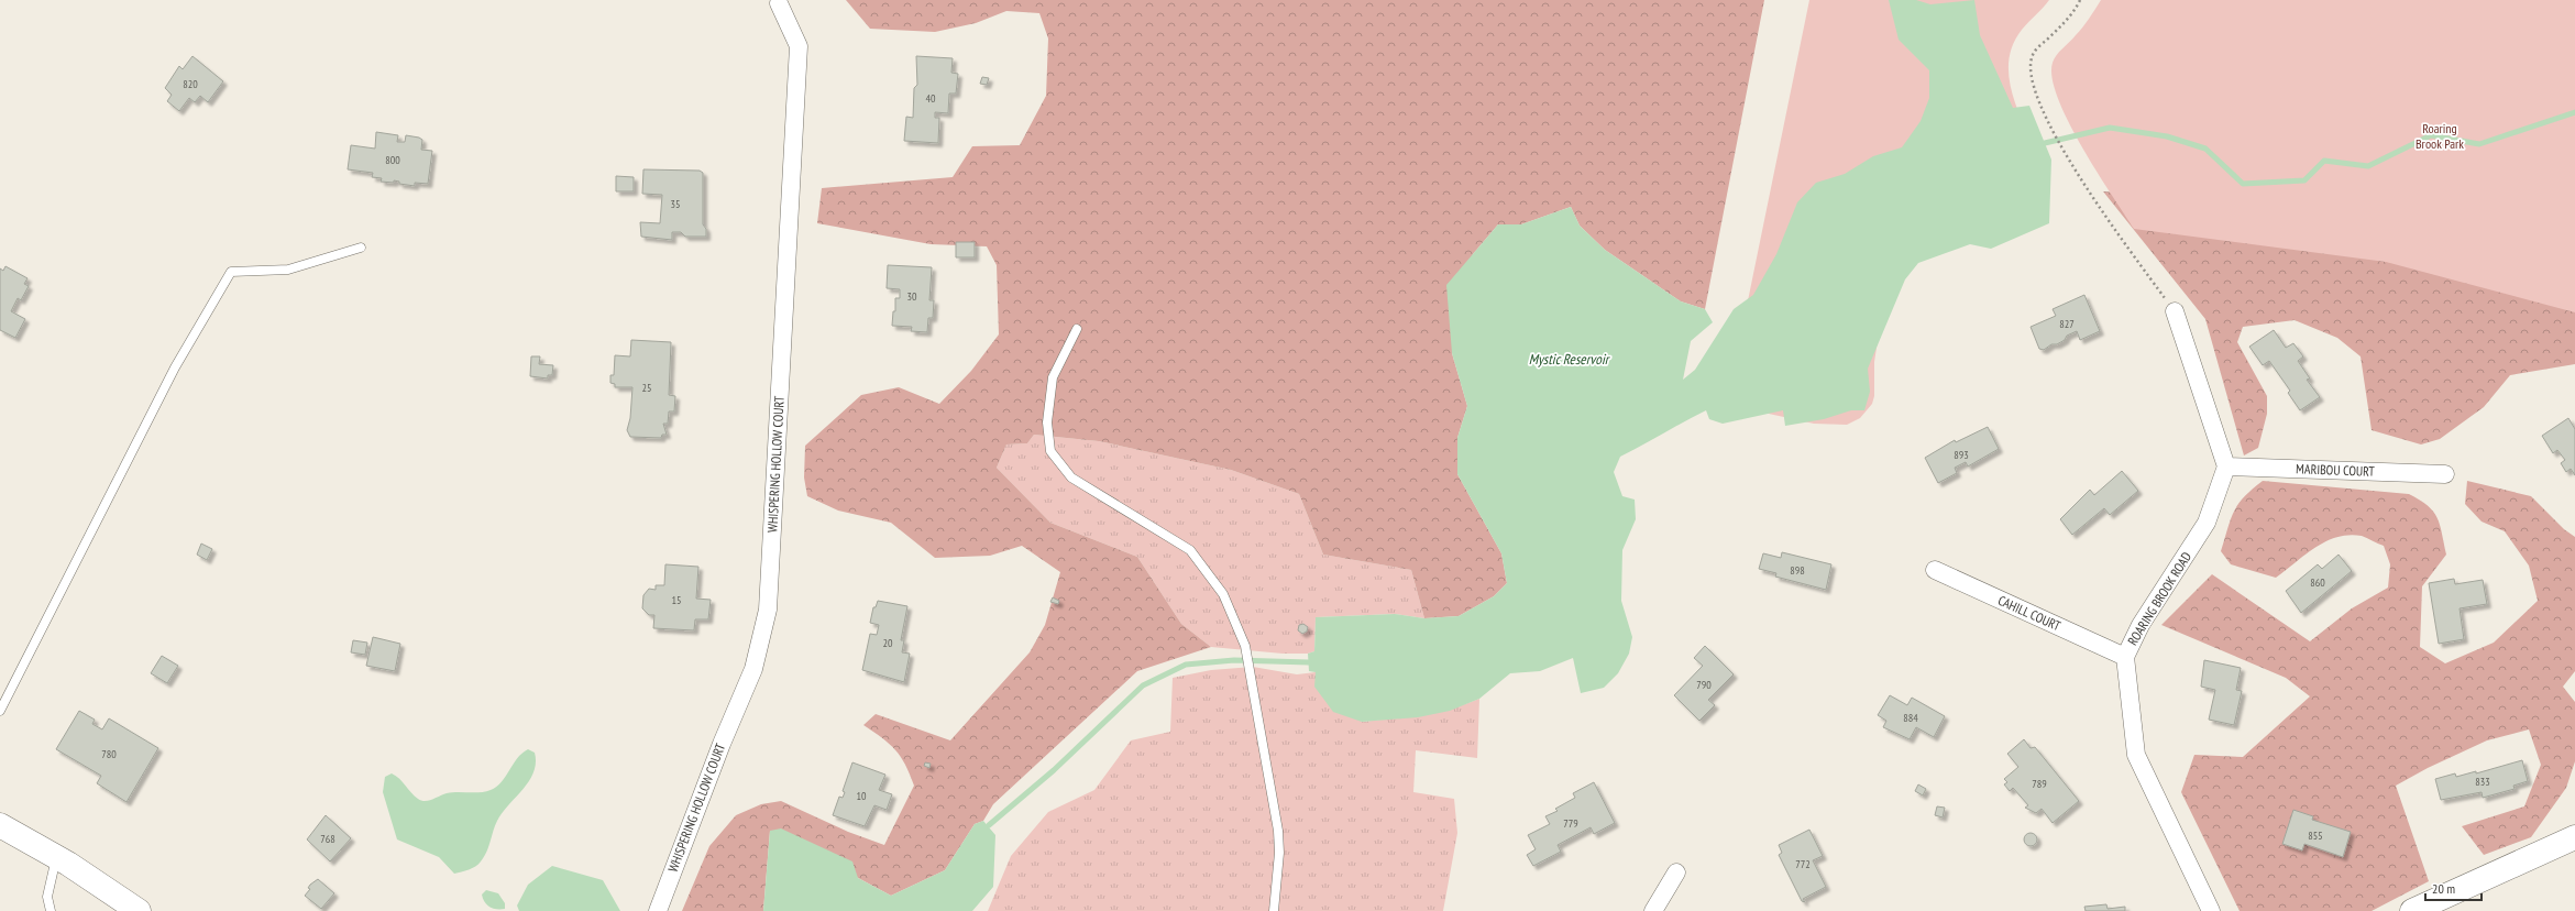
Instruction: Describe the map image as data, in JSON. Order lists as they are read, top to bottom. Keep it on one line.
{"streets":{"street":["WHISPERING HOLLOW COURT","MARIBOU COURT","ROARING BROOK ROAD","CAHILL COURT"]},"crossings":[["MARIBOU COURT","ROARING BROOK ROAD"],["ROARING BROOK ROAD","CAHILL COURT"]],"water":["Mystic Reservoir"],"parks":["Roaring Brook Park"],"house_numbers":["820","40","800","35","30","827","25","893","898","860","15","20","790","884","780","833","789","10","779","855","768","772"],"scale_bar":"20 m"}
